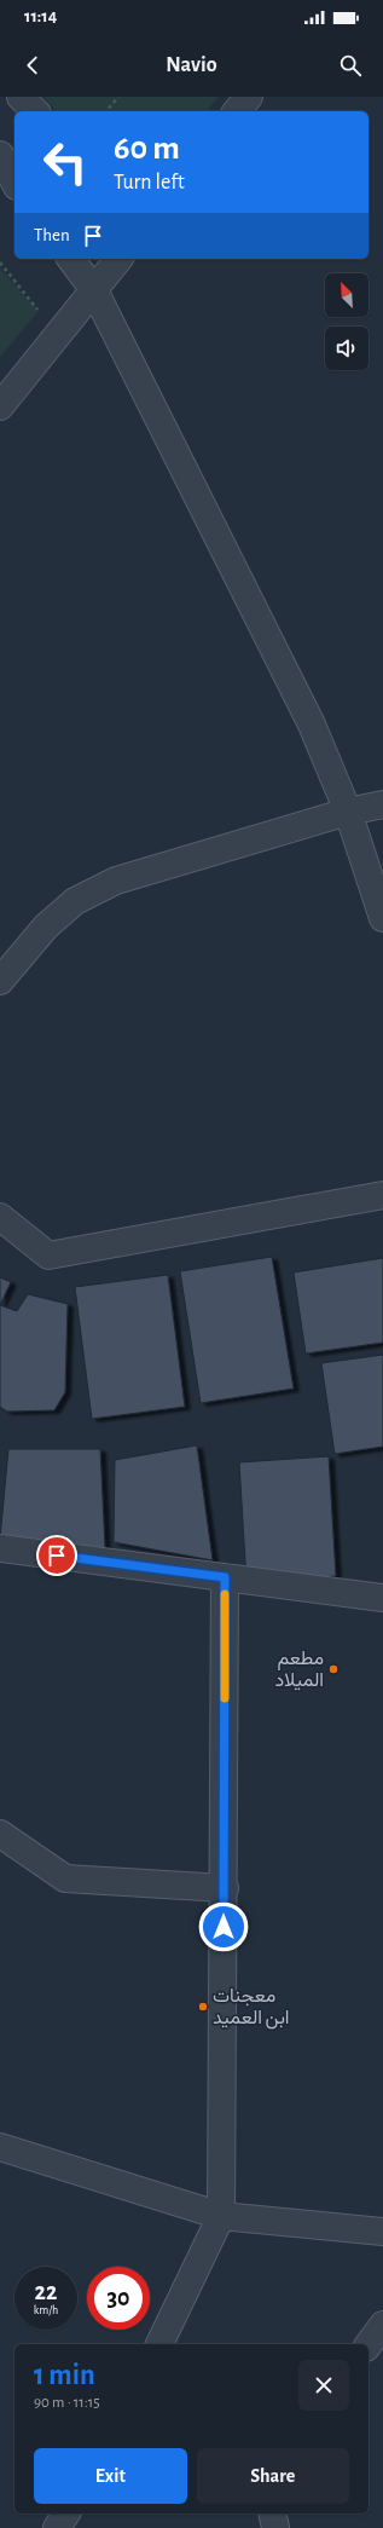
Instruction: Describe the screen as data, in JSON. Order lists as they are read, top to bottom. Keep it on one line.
{"places":["مطعم الميلاد","معجنات ابن العميد"],"north":"top left","page":{"status":"11:14","header":"Navio","turn":["60 m","Turn left"],"then":"Then","speed":"22 km/h","limit":"30","heading":["1 min","90 m · 11:15"],"buttons":["Exit","Share"]}}
